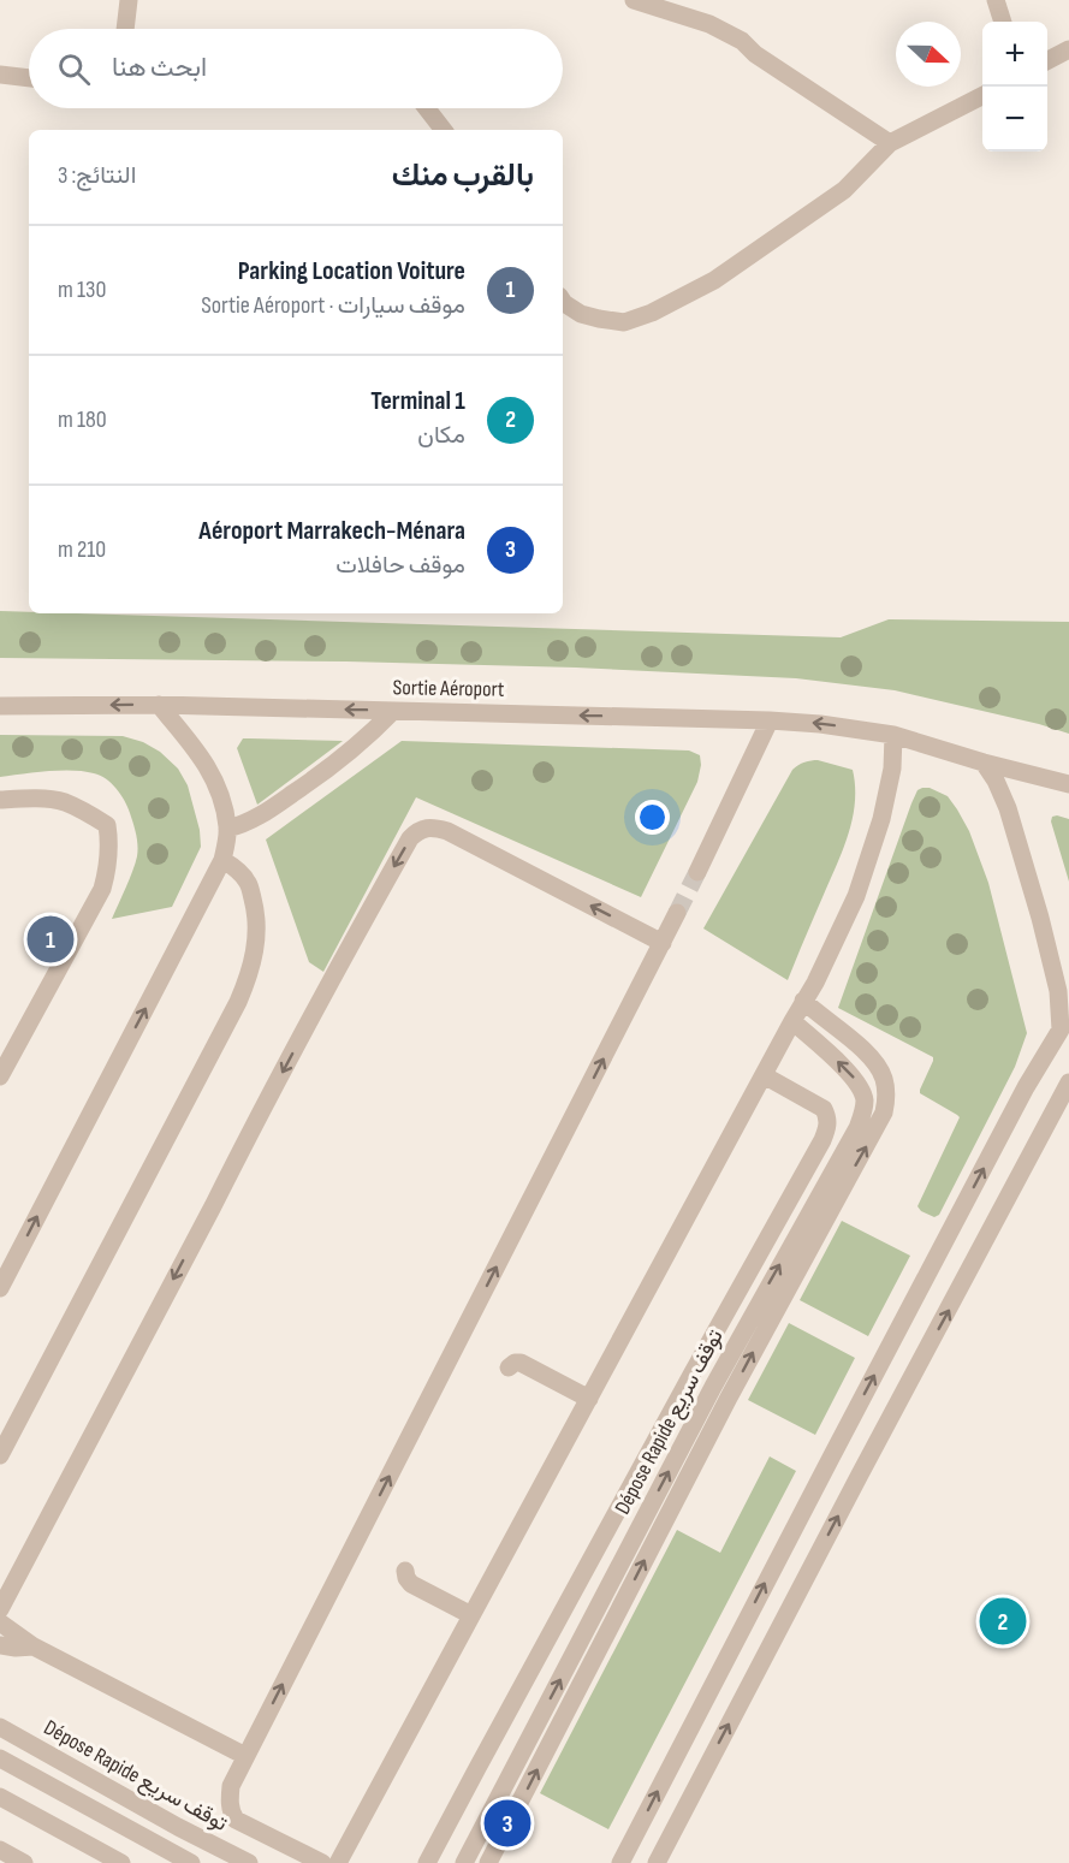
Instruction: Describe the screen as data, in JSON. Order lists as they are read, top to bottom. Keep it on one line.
{"streets":{"street":["Sortie Aéroport","Dépose Rapide توقف سريع"]},"one_way":["Sortie Aéroport"],"north":"right","page":{"map_buttons":["+","−"],"search":"ابحث هنا","heading":["بالقرب منك","النتائج: 3"],"list":[{"mark":"1","name":"Parking Location Voiture","note":"موقف سيارات · Sortie Aéroport","value":"130 m"},{"mark":"2","name":"Terminal 1","note":"مكان","value":"180 m"},{"mark":"3","name":"Aéroport Marrakech-Ménara","note":"موقف حافلات","value":"210 m"}],"pins":["1","2","3"]}}
